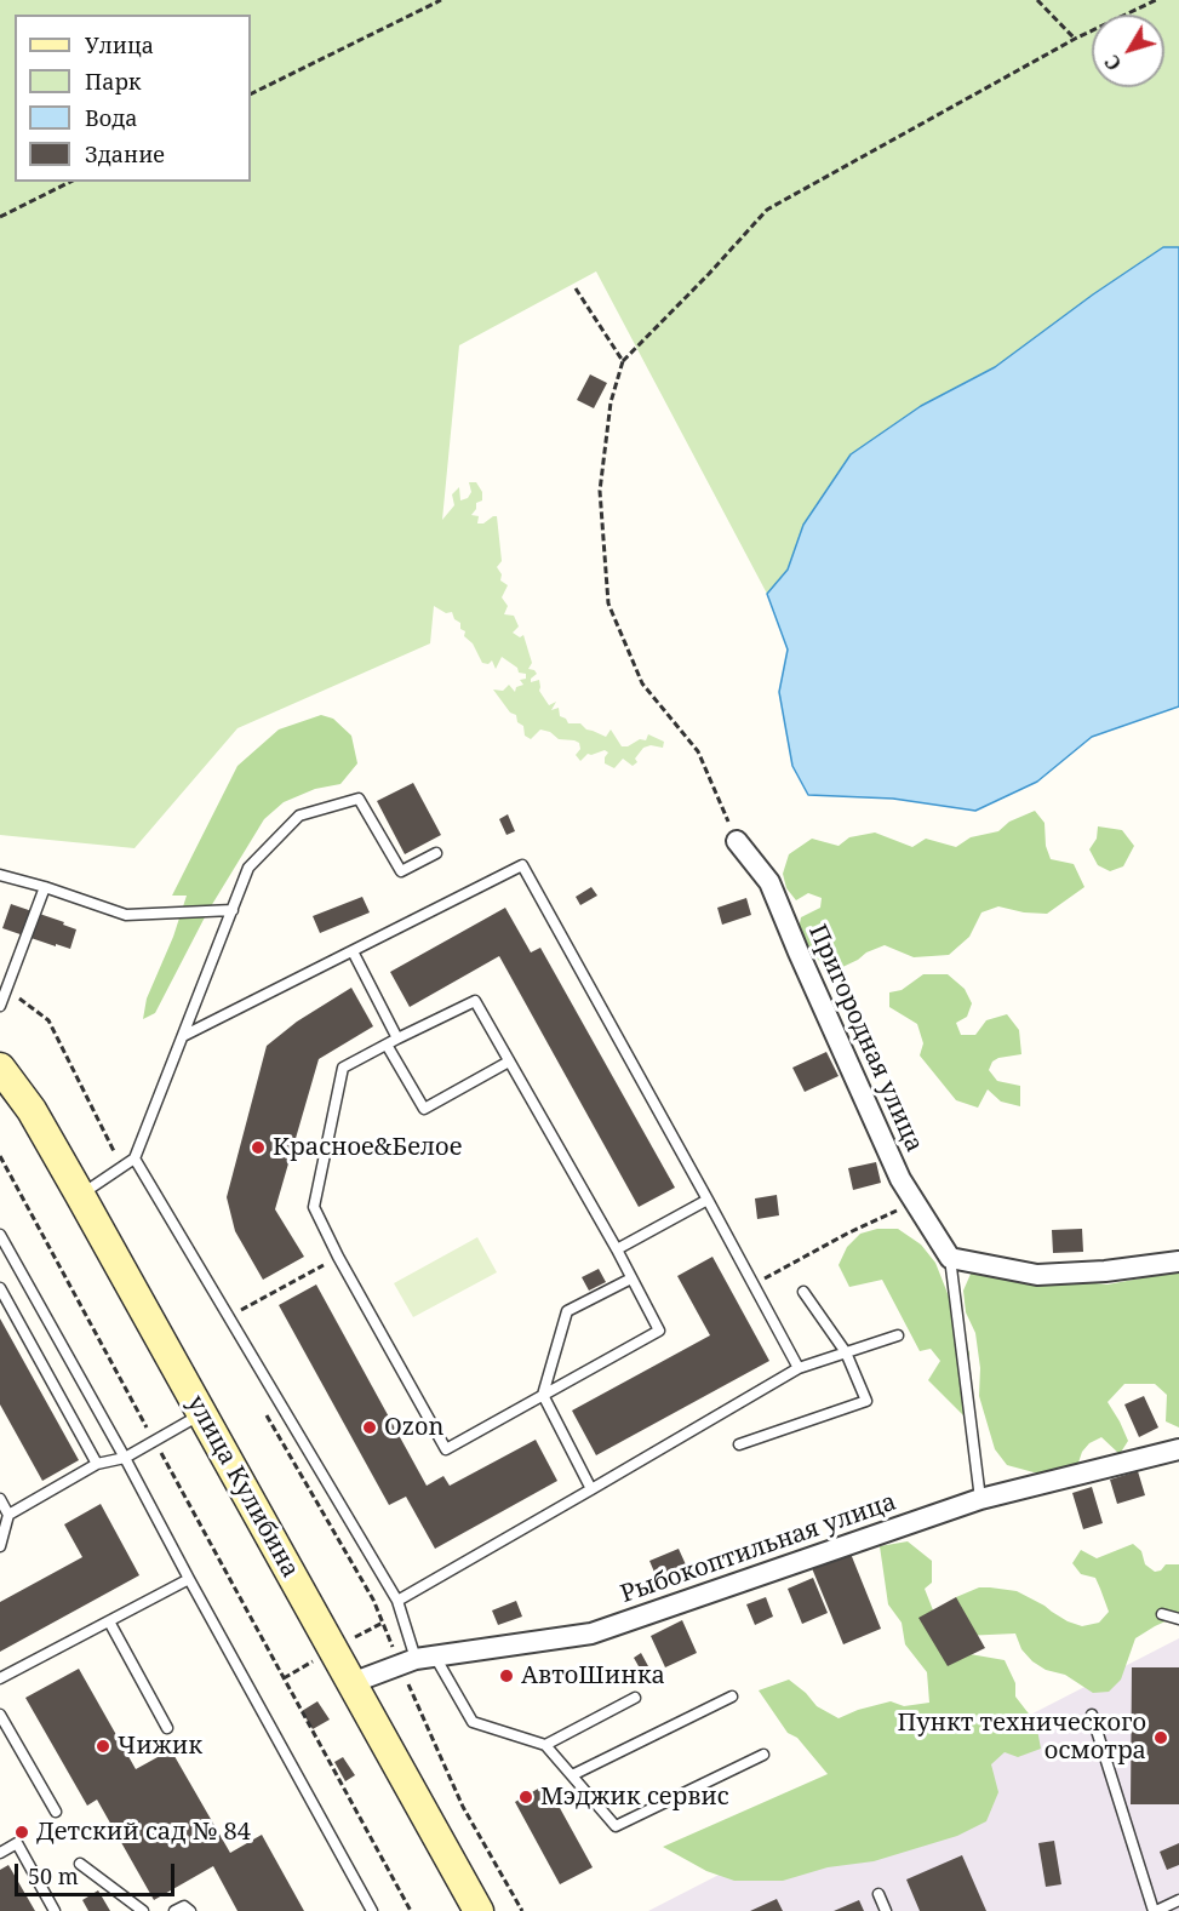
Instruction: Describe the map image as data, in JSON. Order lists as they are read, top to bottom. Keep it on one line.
{"streets":{"main road":["улица Кулибина"],"street":["Пригородная улица","Рыбокоптильная улица"]},"crossings":[["улица Кулибина","Рыбокоптильная улица"]],"places":["Красное&Белое","Ozon","АвтоШинка","Пункт технического осмотра","Чижик","Мэджик сервис","Детский сад № 84"],"legend":["Улица","Парк","Вода","Здание"],"scale_bar":"50 m","north":"bottom left"}
